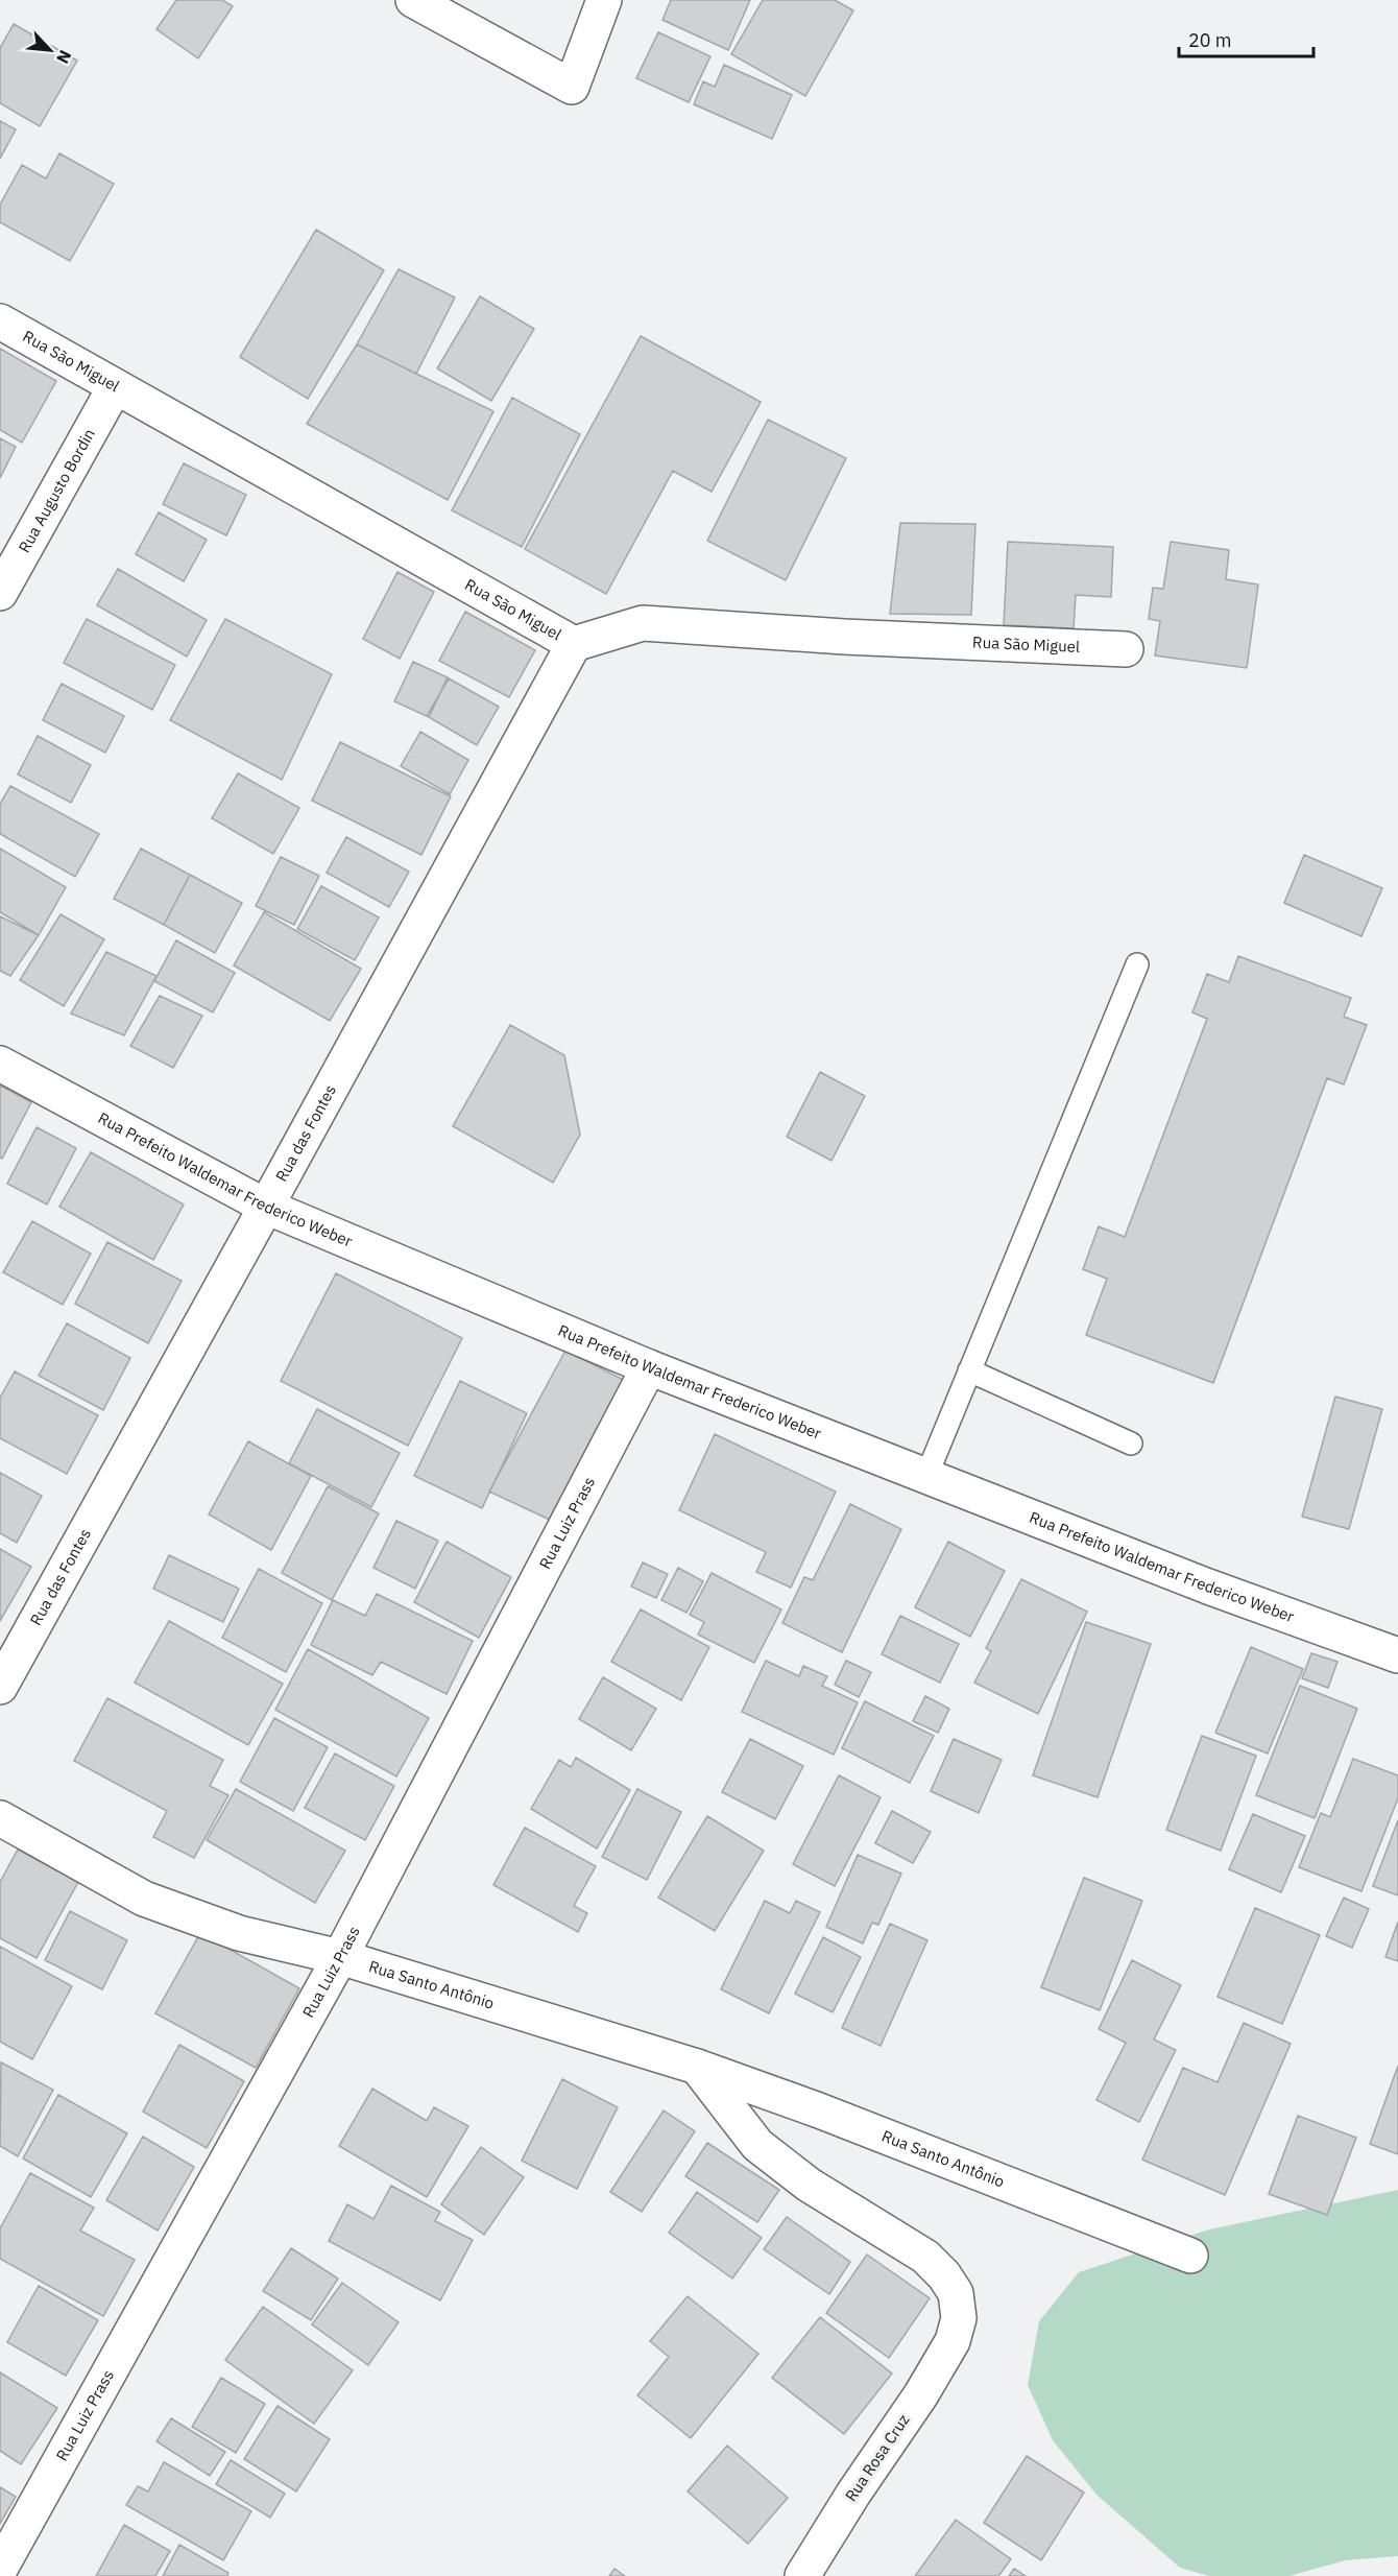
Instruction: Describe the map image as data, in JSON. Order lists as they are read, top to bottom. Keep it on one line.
{"streets":{"street":["Rua São Miguel","Rua Augusto Bordin","Rua das Fontes","Rua Prefeito Waldemar Frederico Weber","Rua Luiz Prass","Rua Santo Antônio","Rua Rosa Cruz"]},"crossings":[["Rua São Miguel","Rua Augusto Bordin"],["Rua São Miguel","Rua das Fontes"],["Rua das Fontes","Rua Prefeito Waldemar Frederico Weber"],["Rua Prefeito Waldemar Frederico Weber","Rua Luiz Prass"],["Rua Luiz Prass","Rua Santo Antônio"],["Rua Santo Antônio","Rua Rosa Cruz"]],"scale_bar":"20 m","north":"bottom right"}
